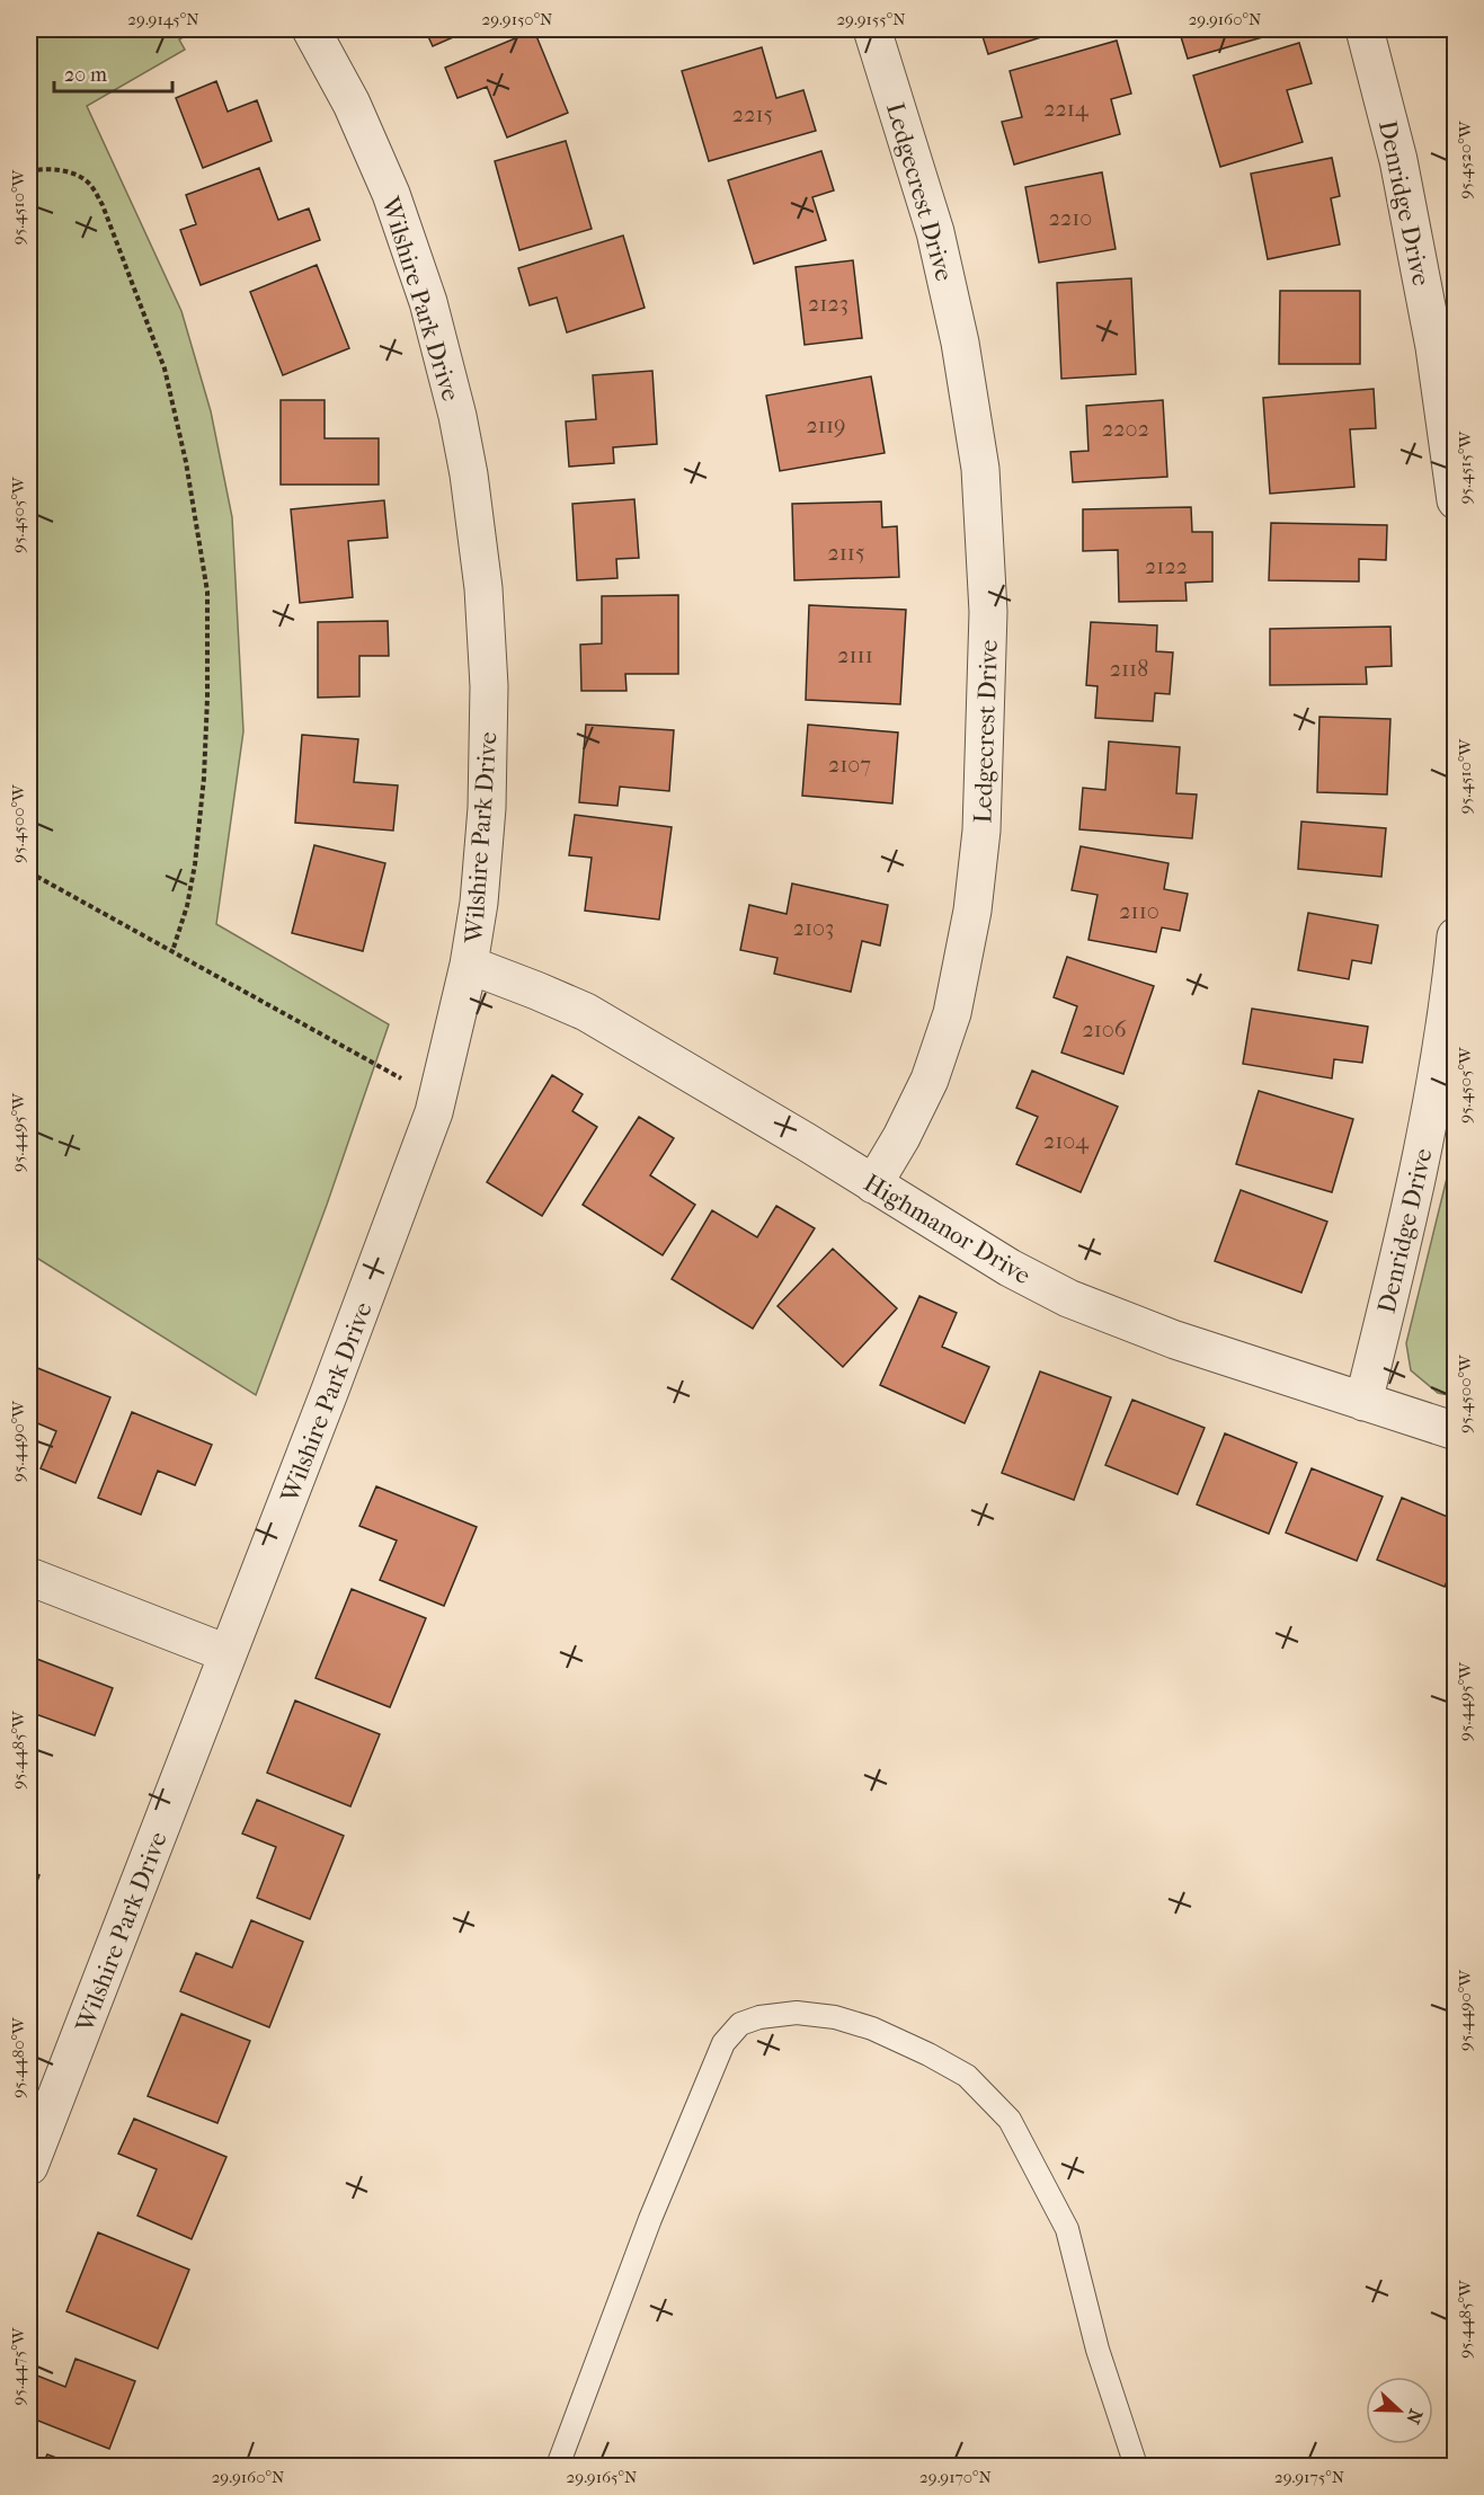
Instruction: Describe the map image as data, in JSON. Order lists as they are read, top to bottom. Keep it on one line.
{"streets":{"street":["Ledgecrest Drive","Denridge Drive","Wilshire Park Drive","Highmanor Drive"]},"crossings":[["Ledgecrest Drive","Highmanor Drive"],["Denridge Drive","Highmanor Drive"],["Wilshire Park Drive","Highmanor Drive"]],"house_numbers":["2214","2215","2210","2123","2119","2202","2115","2122","2111","2118","2107","2110","2103","2106","2104"],"scale_bar":"20 m","north":"right","coordinates":["29.9145°N","29.9150°N","29.9155°N","29.9160°N","95.4520°W","95.4510°W","95.4515°W","95.4505°W","95.4500°W","95.4495°W","95.4490°W","95.4485°W","95.4480°W","95.4475°W","29.9165°N","29.9170°N","29.9175°N"]}
